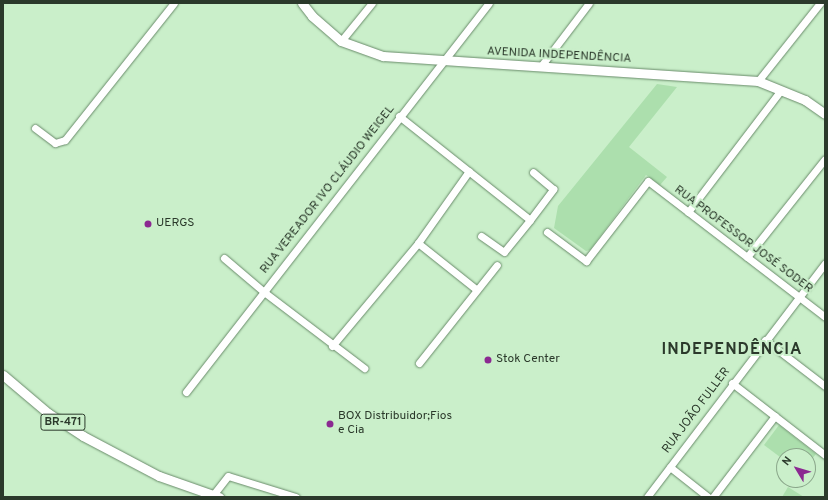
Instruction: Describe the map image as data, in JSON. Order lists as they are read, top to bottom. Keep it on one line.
{"streets":{"main road":["AVENIDA INDEPENDÊNCIA","BR-471"],"street":["RUA VEREADOR IVO CLÁUDIO WEIGEL","RUA PROFESSOR JOSÉ SODER","RUA JOÃO FULLER"]},"crossings":[["AVENIDA INDEPENDÊNCIA","RUA VEREADOR IVO CLÁUDIO WEIGEL"],["RUA PROFESSOR JOSÉ SODER","RUA JOÃO FULLER"]],"districts":["INDEPENDÊNCIA"],"places":["UERGS","Stok Center","BOX Distribuidor;Fios e Cia"],"north":"top left"}
